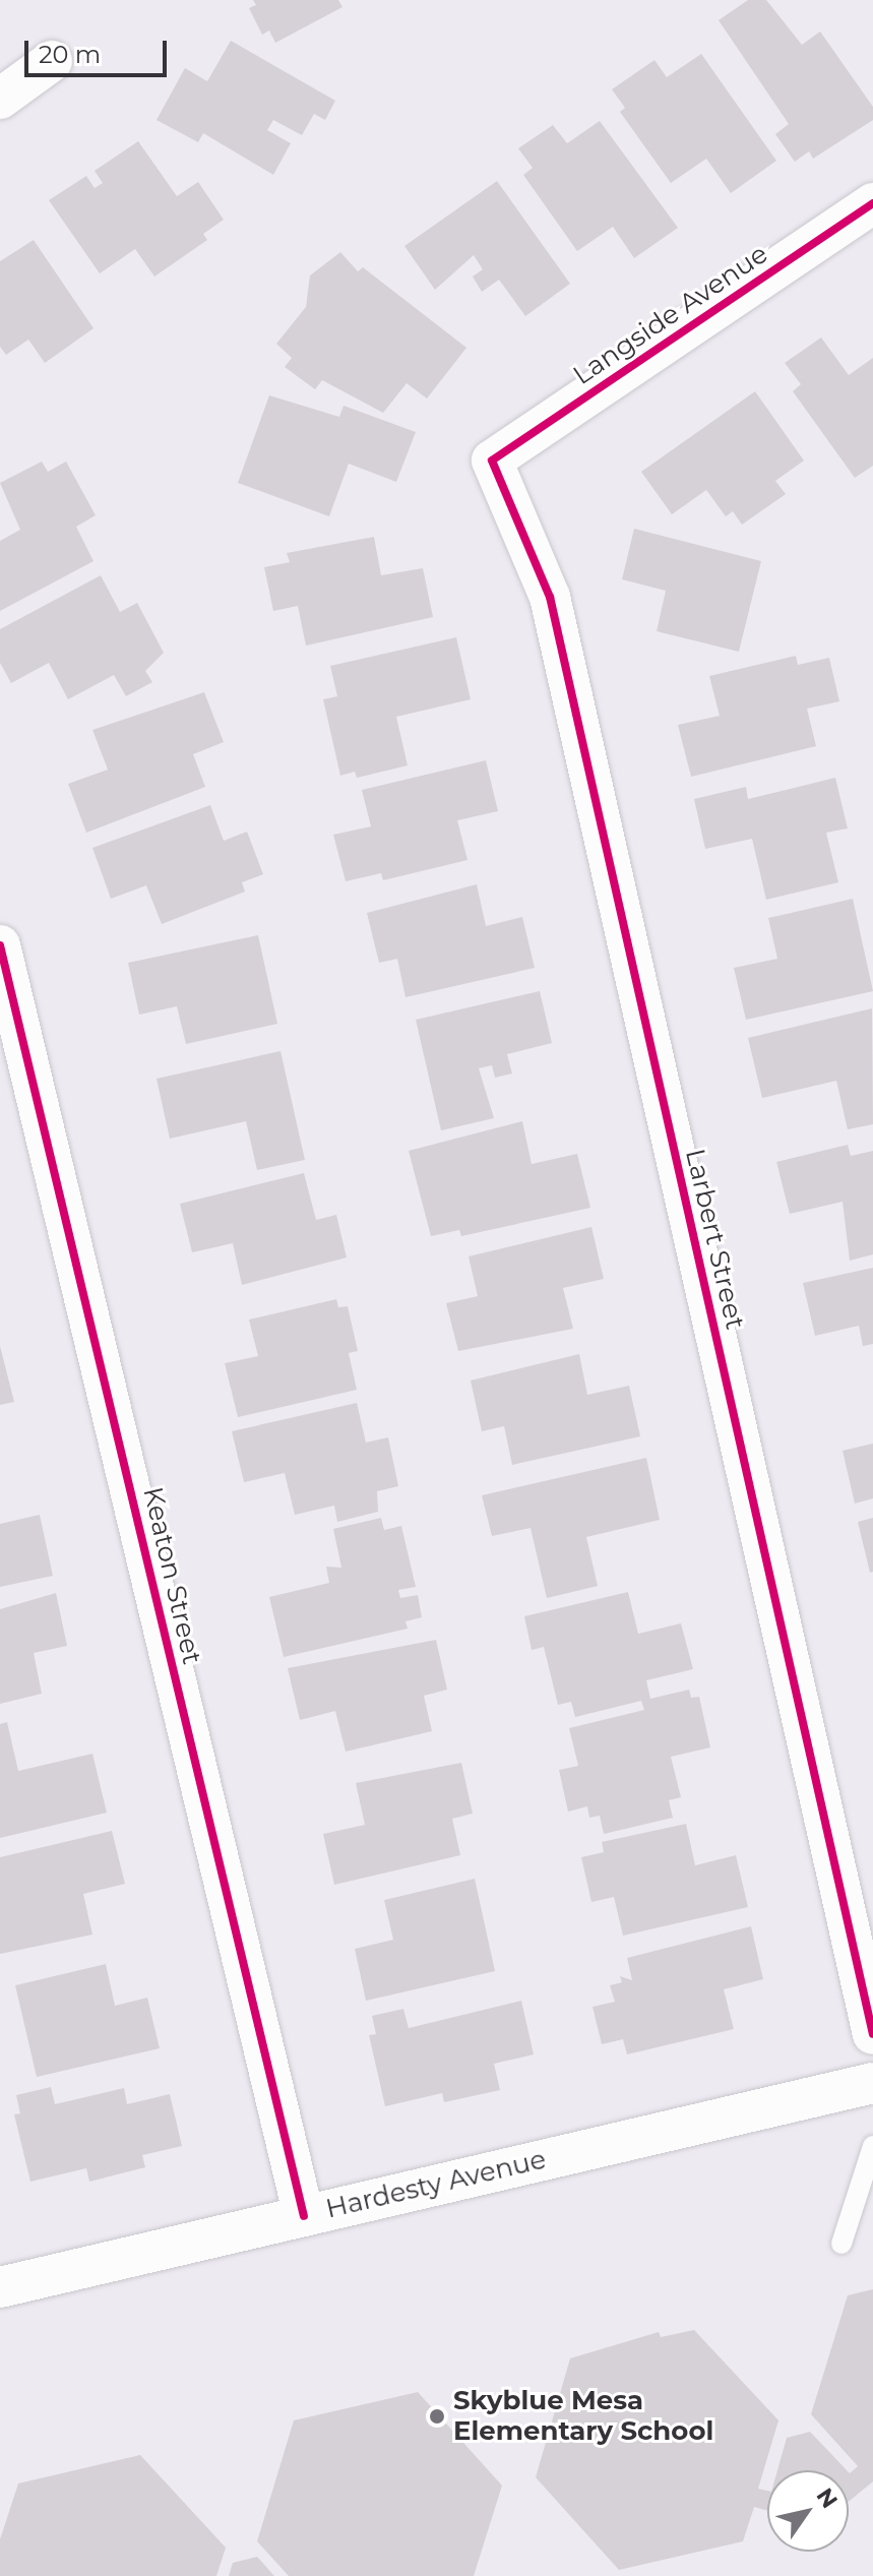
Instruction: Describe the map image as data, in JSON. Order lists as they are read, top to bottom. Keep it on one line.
{"streets":{"street":["Langside Avenue","Larbert Street","Keaton Street","Hardesty Avenue"]},"crossings":[["Langside Avenue","Larbert Street"],["Keaton Street","Hardesty Avenue"]],"places":["Skyblue Mesa Elementary School"],"scale_bar":"20 m","north":"top right"}
